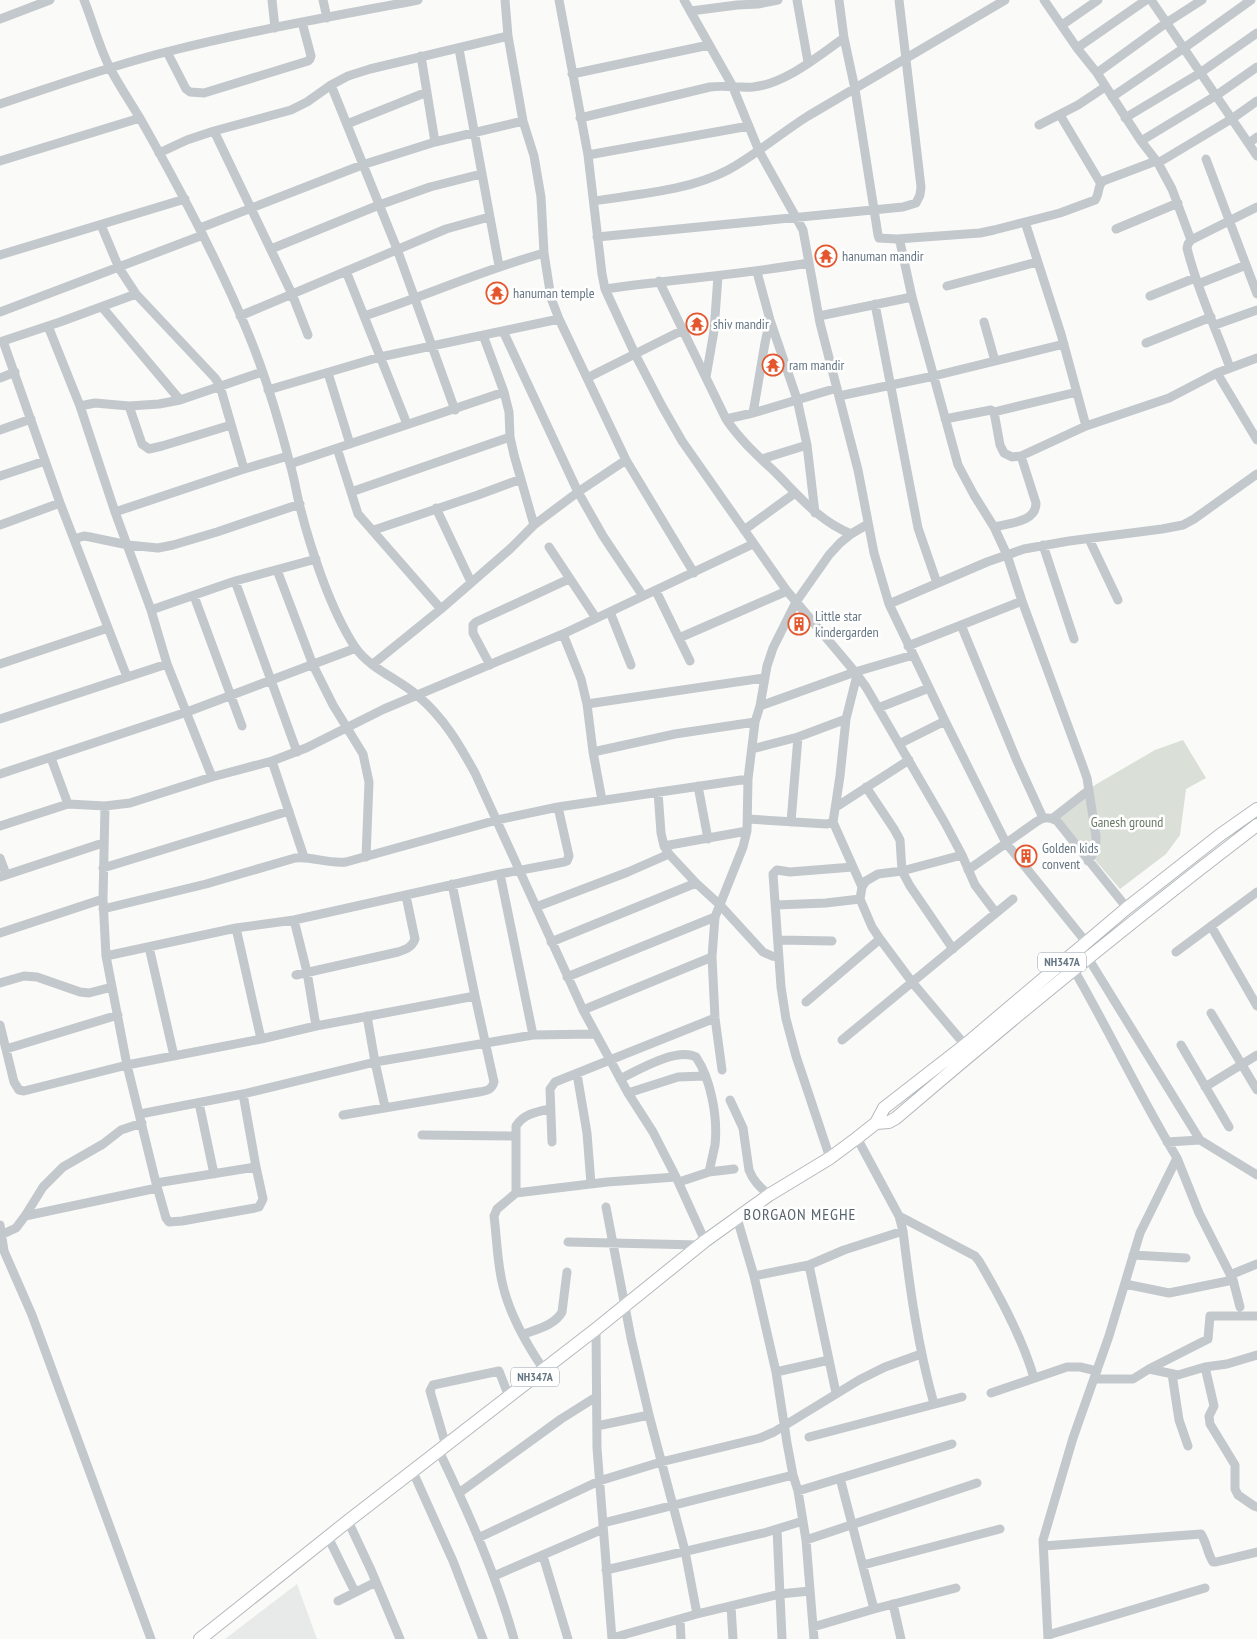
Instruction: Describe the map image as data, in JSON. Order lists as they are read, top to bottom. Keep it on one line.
{"streets":{"highway":["NH347A"]},"districts":["BORGAON MEGHE"],"parks":["Ganesh ground"],"places":{"temple":["hanuman mandir","hanuman temple","shiv mandir","ram mandir"],"building":["Little star kindergarden","Golden kids convent"]}}
